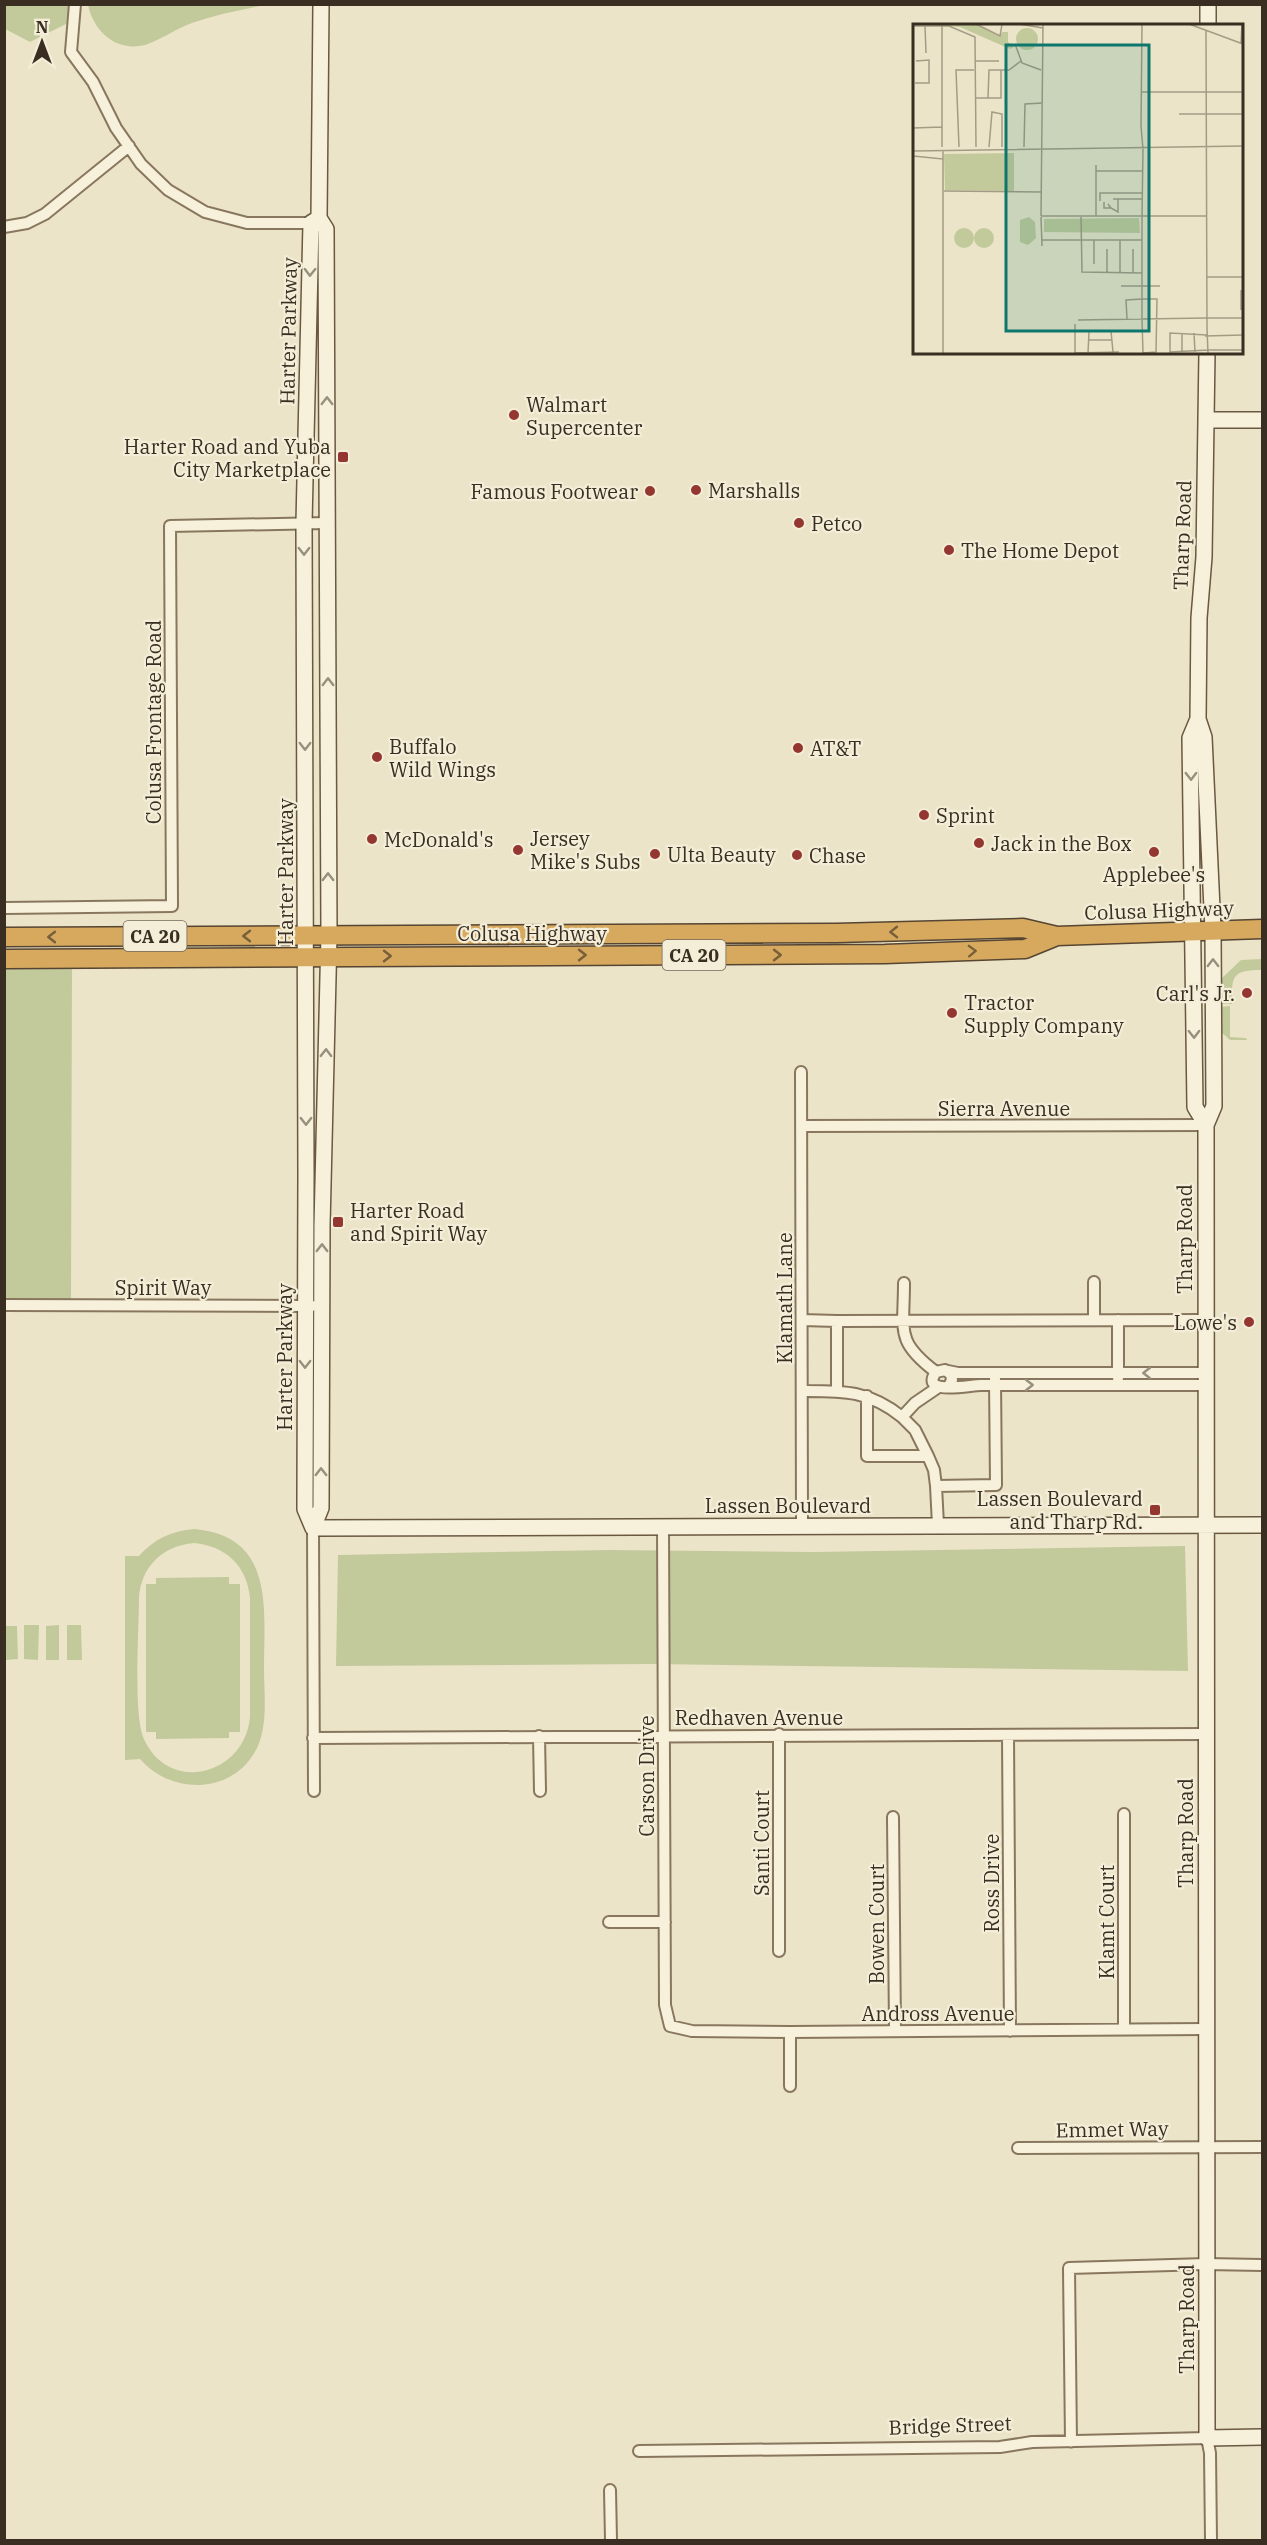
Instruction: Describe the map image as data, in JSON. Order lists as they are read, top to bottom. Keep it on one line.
{"streets":{"highway":["Colusa Highway","CA 20"],"street":["Harter Parkway","Tharp Road","Colusa Frontage Road","Sierra Avenue","Spirit Way","Klamath Lane","Lassen Boulevard","Redhaven Avenue","Carson Drive","Santi Court","Ross Drive","Klamt Court","Bowen Court","Andross Avenue","Emmet Way","Bridge Street"]},"crossings":[["Harter Parkway","Colusa Frontage Road"],["Harter Parkway","Colusa Highway"],["Harter Parkway","CA 20"],["Harter Parkway","Spirit Way"],["Harter Parkway","Lassen Boulevard"],["Harter Parkway","Redhaven Avenue"],["Tharp Road","Colusa Highway"],["Tharp Road","Sierra Avenue"],["Tharp Road","Lassen Boulevard"],["Tharp Road","Redhaven Avenue"],["Tharp Road","Andross Avenue"],["Tharp Road","Emmet Way"],["Tharp Road","Bridge Street"],["Colusa Highway","CA 20"],["Sierra Avenue","Klamath Lane"],["Klamath Lane","Lassen Boulevard"],["Lassen Boulevard","Carson Drive"],["Redhaven Avenue","Carson Drive"],["Redhaven Avenue","Santi Court"],["Redhaven Avenue","Ross Drive"],["Carson Drive","Andross Avenue"],["Ross Drive","Andross Avenue"],["Klamt Court","Andross Avenue"],["Bowen Court","Andross Avenue"]],"places":{"other":["Walmart Supercenter","Marshalls","Famous Footwear","Petco","The Home Depot","AT&T","Buffalo Wild Wings","Sprint","McDonald's","Jack in the Box","Jersey Mike's Subs","Applebee's","Ulta Beauty","Chase","Carl's Jr.","Tractor Supply Company","Lowe's"],"transit":["Harter Road and Yuba City Marketplace","Harter Road and Spirit Way","Lassen Boulevard and Tharp Rd."]},"north":"top"}
